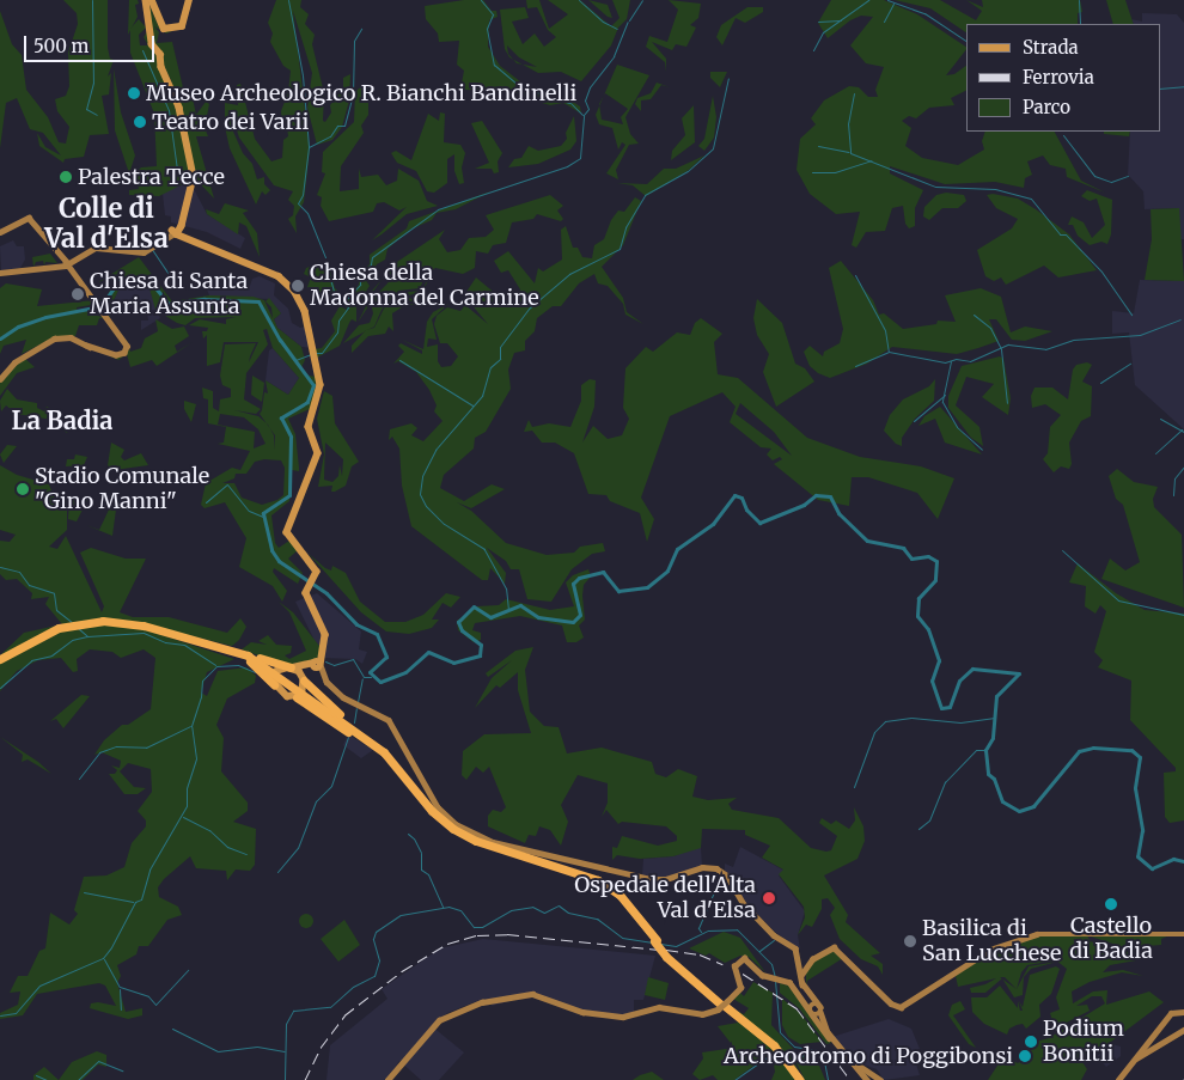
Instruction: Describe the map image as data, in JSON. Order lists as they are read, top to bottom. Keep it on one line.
{"districts":["Colle di Val d'Elsa","La Badia"],"places":["Museo Archeologico R. Bianchi Bandinelli","Teatro dei Varii","Palestra Tecce","Chiesa della Madonna del Carmine","Chiesa di Santa Maria Assunta","Stadio Comunale \"Gino Manni\"","Ospedale dell'Alta Val d'Elsa","Castello di Badia","Basilica di San Lucchese","Podium Bonitii","Archeodromo di Poggibonsi"],"legend":["Strada","Ferrovia","Parco"],"scale_bar":"500 m"}
